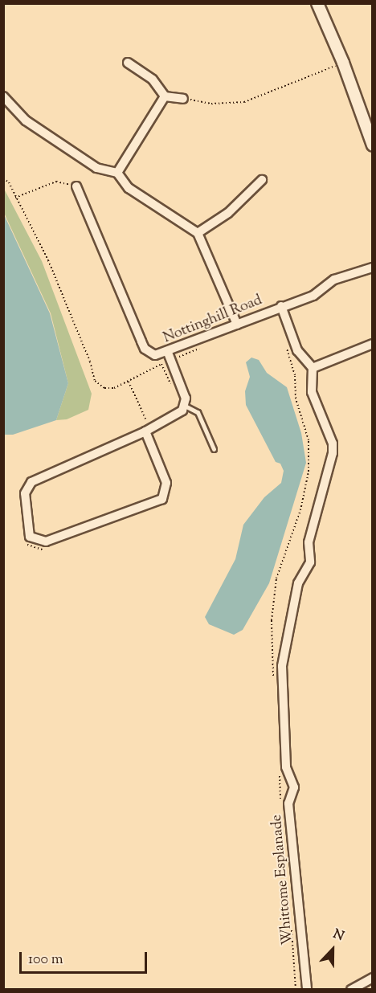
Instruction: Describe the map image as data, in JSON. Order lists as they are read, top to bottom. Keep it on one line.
{"streets":{"street":["Nottinghill Road","Whittome Esplanade"]},"scale_bar":"100 m","north":"top"}
